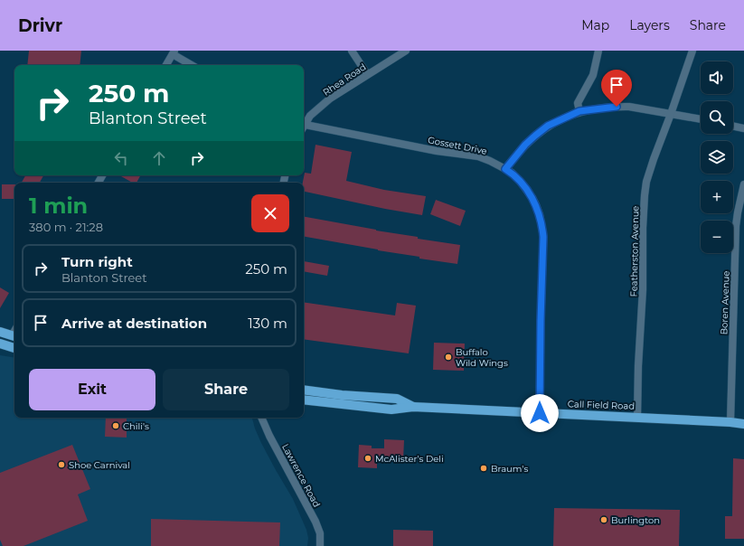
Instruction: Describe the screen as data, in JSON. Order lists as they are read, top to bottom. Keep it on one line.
{"streets":{"main road":["Call Field Road"],"street":["Rhea Road","Gossett Drive","Featherston Avenue","Boren Avenue","Lawrence Road"]},"crossings":[["Gossett Drive","Call Field Road"],["Featherston Avenue","Call Field Road"],["Boren Avenue","Call Field Road"]],"places":["Buffalo Wild Wings","Chili's","McAlister's Deli","Shoe Carnival","Braum's","Burlington"],"page":{"header":"Drivr","nav":["Map","Layers","Share"],"map_buttons":["+","−"],"turn":["250 m","Blanton Street"],"heading":["1 min","380 m · 21:28"],"list":[{"name":"Turn right","note":"Blanton Street","value":"250 m"},{"name":"Arrive at destination","value":"130 m"}],"buttons":["Exit","Share"]}}
